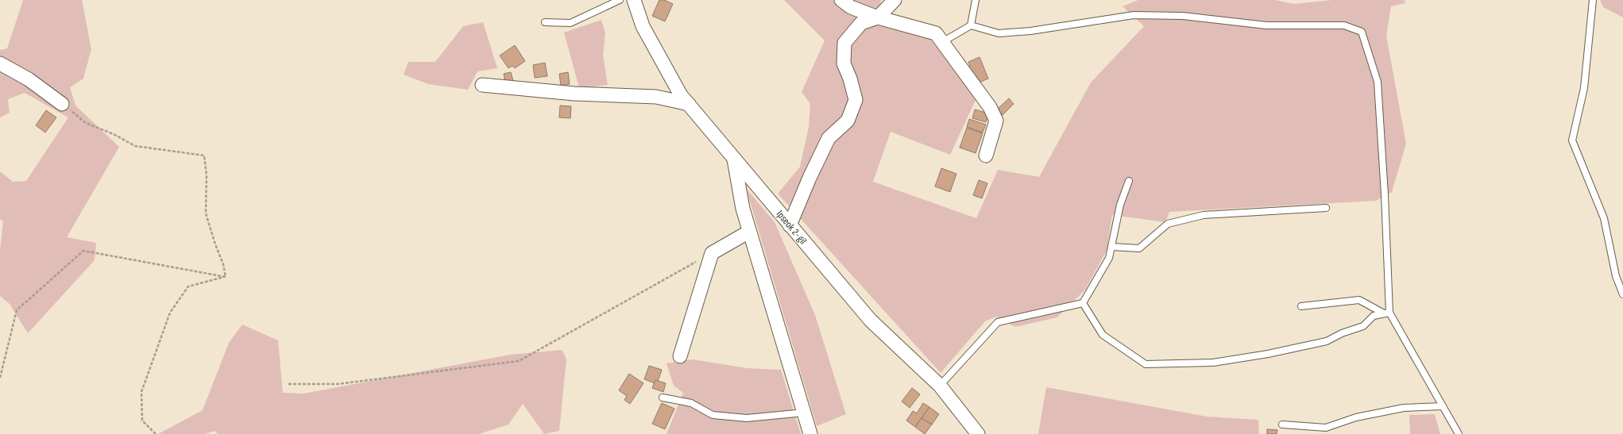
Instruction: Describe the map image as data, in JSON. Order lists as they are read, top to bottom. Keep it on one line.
{"streets":{"street":["Ipseok 2-gil"]}}
